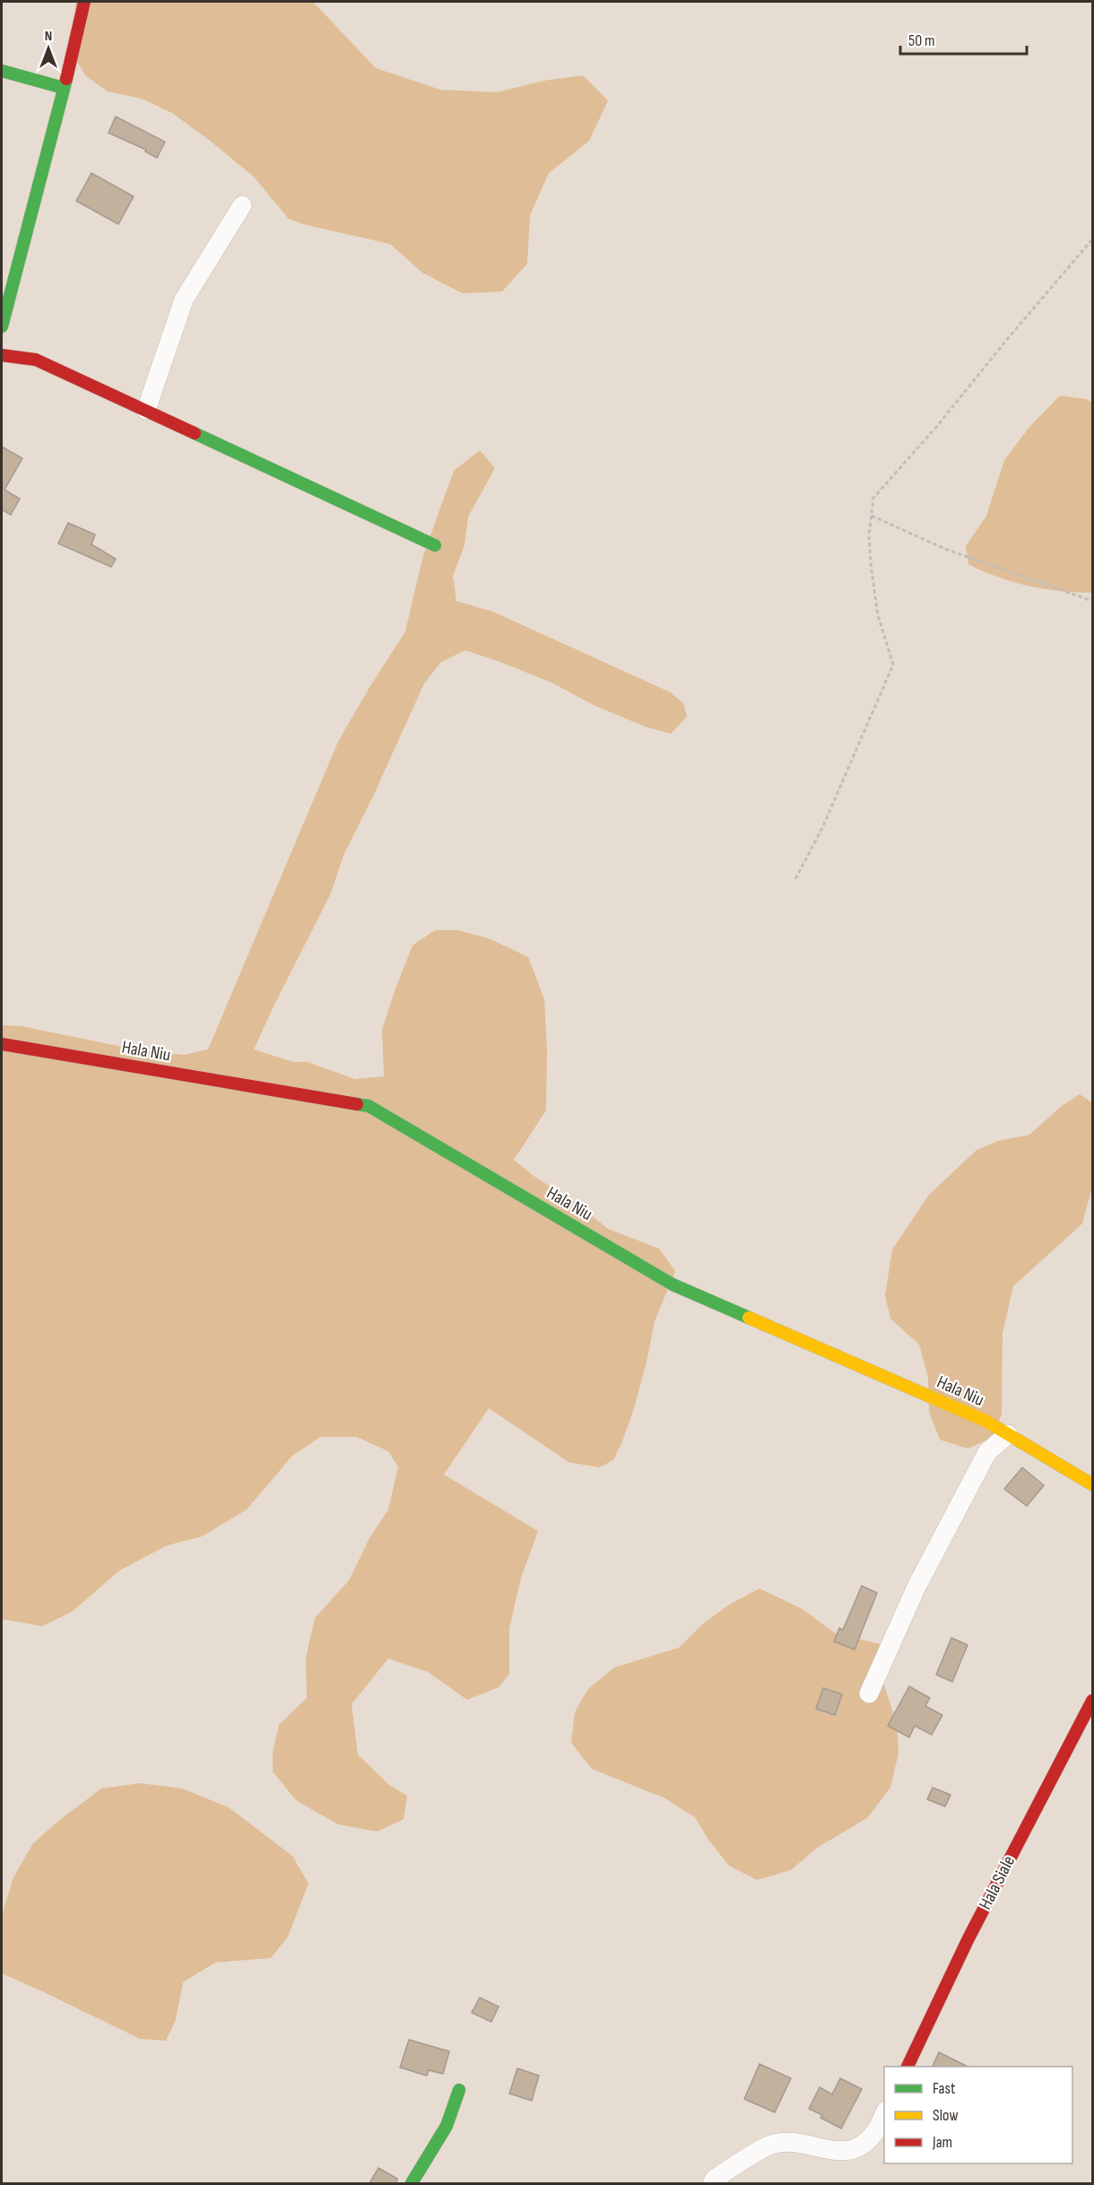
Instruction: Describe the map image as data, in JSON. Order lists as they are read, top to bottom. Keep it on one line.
{"streets":{"street":["Hala Niu","Hala Siale"]},"legend":["Fast","Slow","Jam"],"scale_bar":"50 m","north":"top"}
